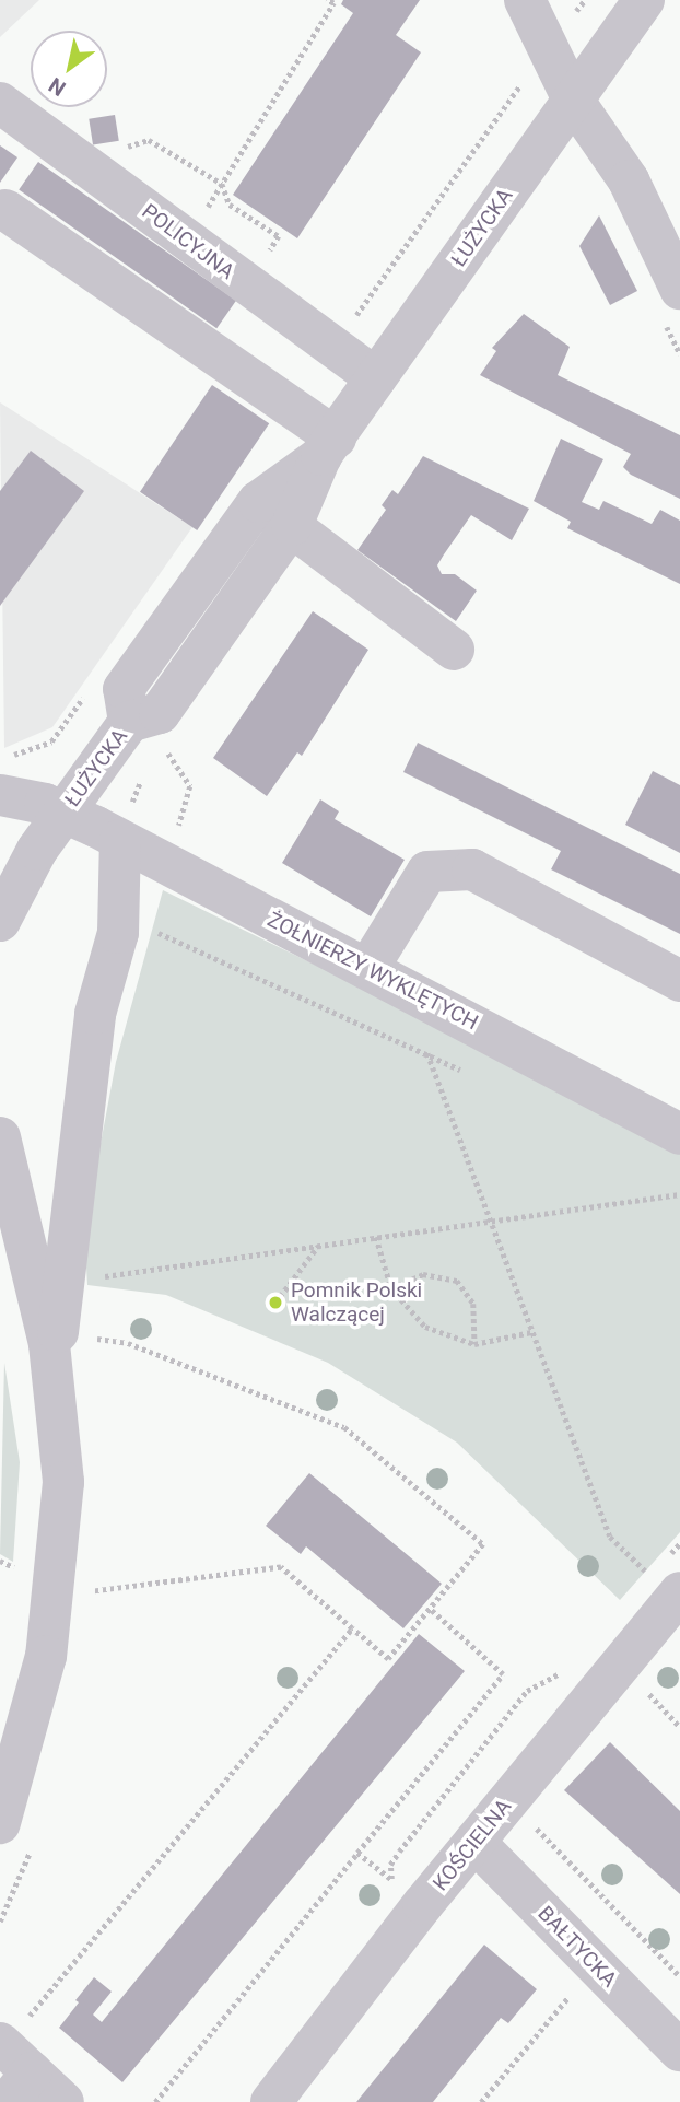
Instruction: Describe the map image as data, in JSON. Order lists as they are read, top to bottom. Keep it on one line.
{"streets":{"street":["ŁUŻYCKA","POLICYJNA","ŻOŁNIERZY WYKLĘTYCH","KOŚCIELNA","BAŁTYCKA"]},"crossings":[["ŁUŻYCKA","POLICYJNA"],["ŁUŻYCKA","ŻOŁNIERZY WYKLĘTYCH"],["KOŚCIELNA","BAŁTYCKA"]],"places":["Pomnik Polski Walczącej"],"north":"bottom left"}
